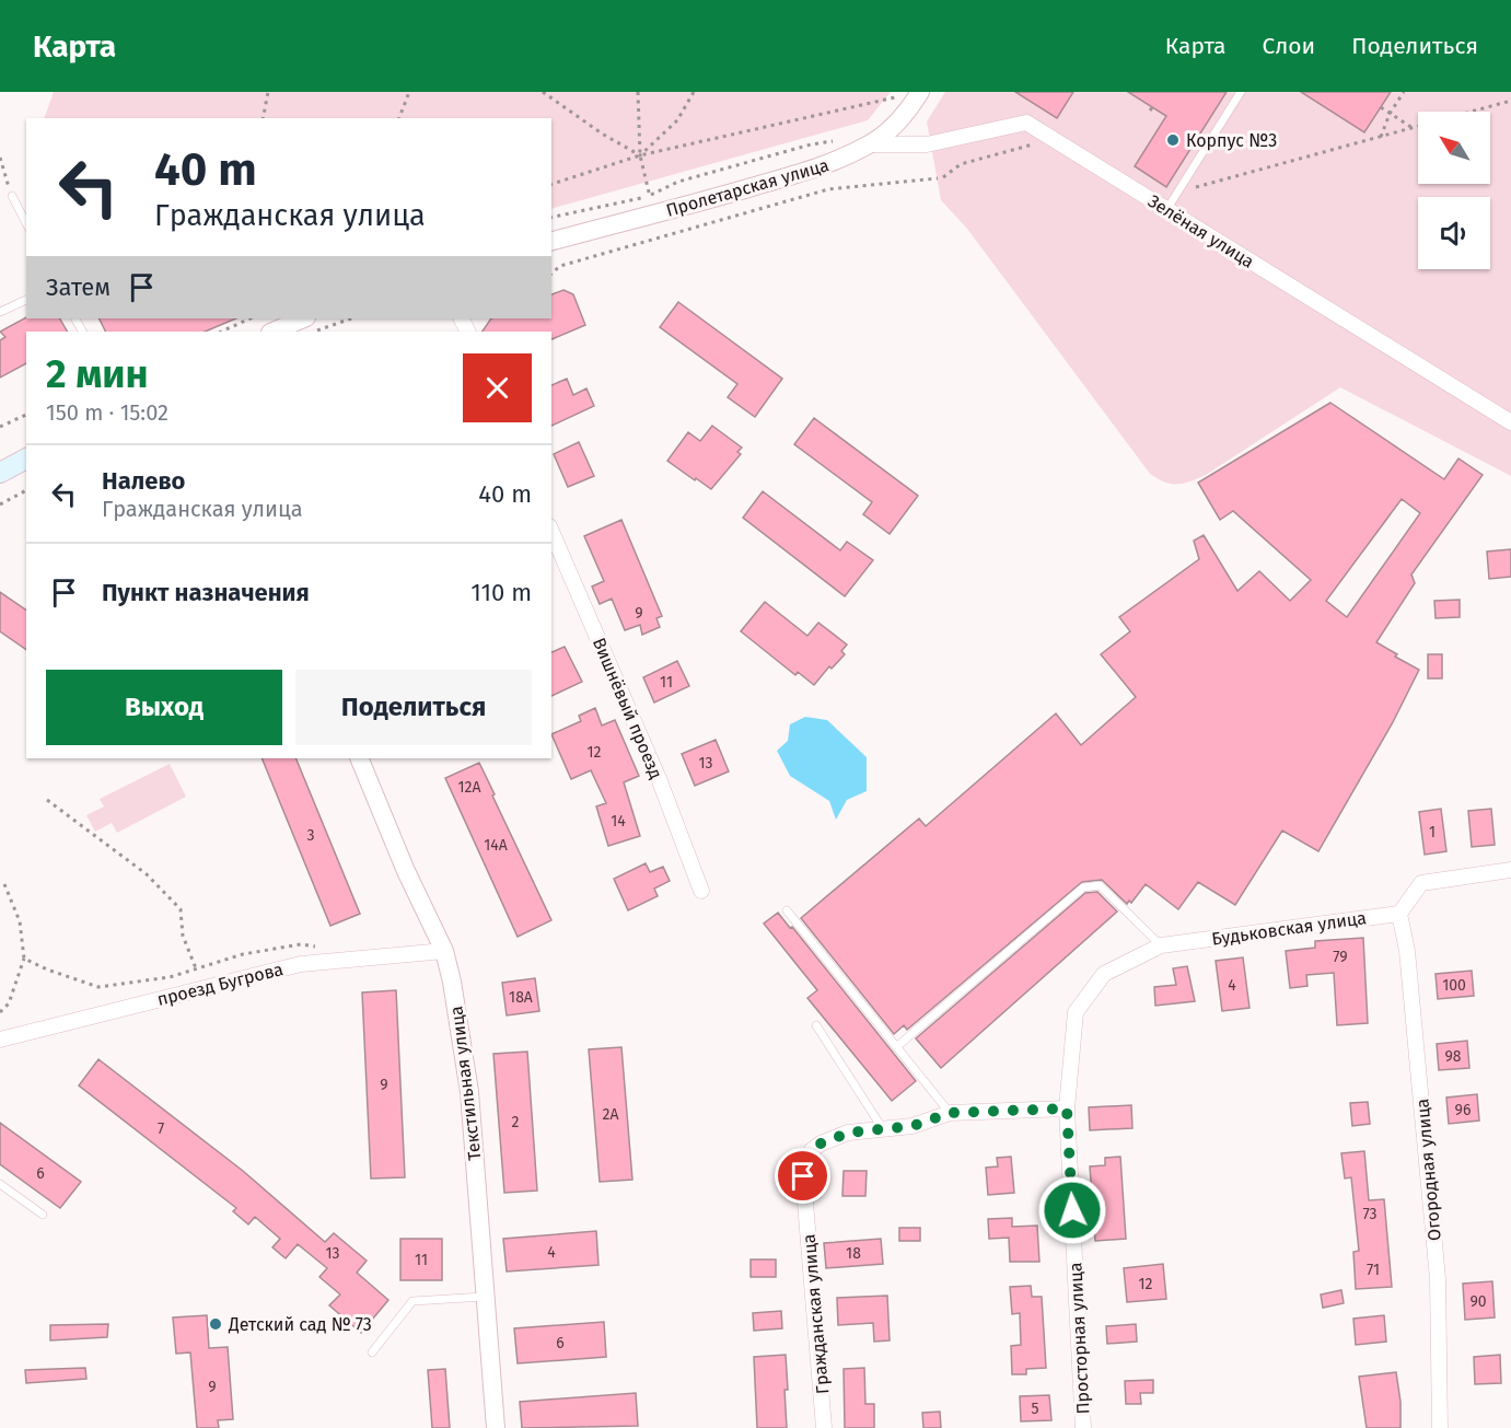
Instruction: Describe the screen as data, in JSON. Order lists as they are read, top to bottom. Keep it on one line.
{"streets":{"street":["Пролетарская улица","Зелёная улица","Вишнёвый проезд","Будьковская улица","проезд Бугрова","Текстильная улица","Огородная улица","Гражданская улица","Просторная улица"]},"crossings":[["Пролетарская улица","Зелёная улица"],["Будьковская улица","Огородная улица"],["Будьковская улица","Просторная улица"],["проезд Бугрова","Текстильная улица"],["Гражданская улица","Просторная улица"]],"places":["Корпус №3","Детский сад № 73"],"house_numbers":["9","11","12","13","12А","14","1","3","14А","79","4","100","18А","98","9","96","2А","2","7","6","73","4","13","18","11","71","12","90","6","9","5"],"north":"top left","page":{"header":"Карта","nav":["Карта","Слои","Поделиться"],"turn":["40 m","Гражданская улица"],"then":"Затем","heading":["2 мин","150 m · 15:02"],"list":[{"name":"Налево","note":"Гражданская улица","value":"40 m"},{"name":"Пункт назначения","value":"110 m"}],"buttons":["Выход","Поделиться"]}}
